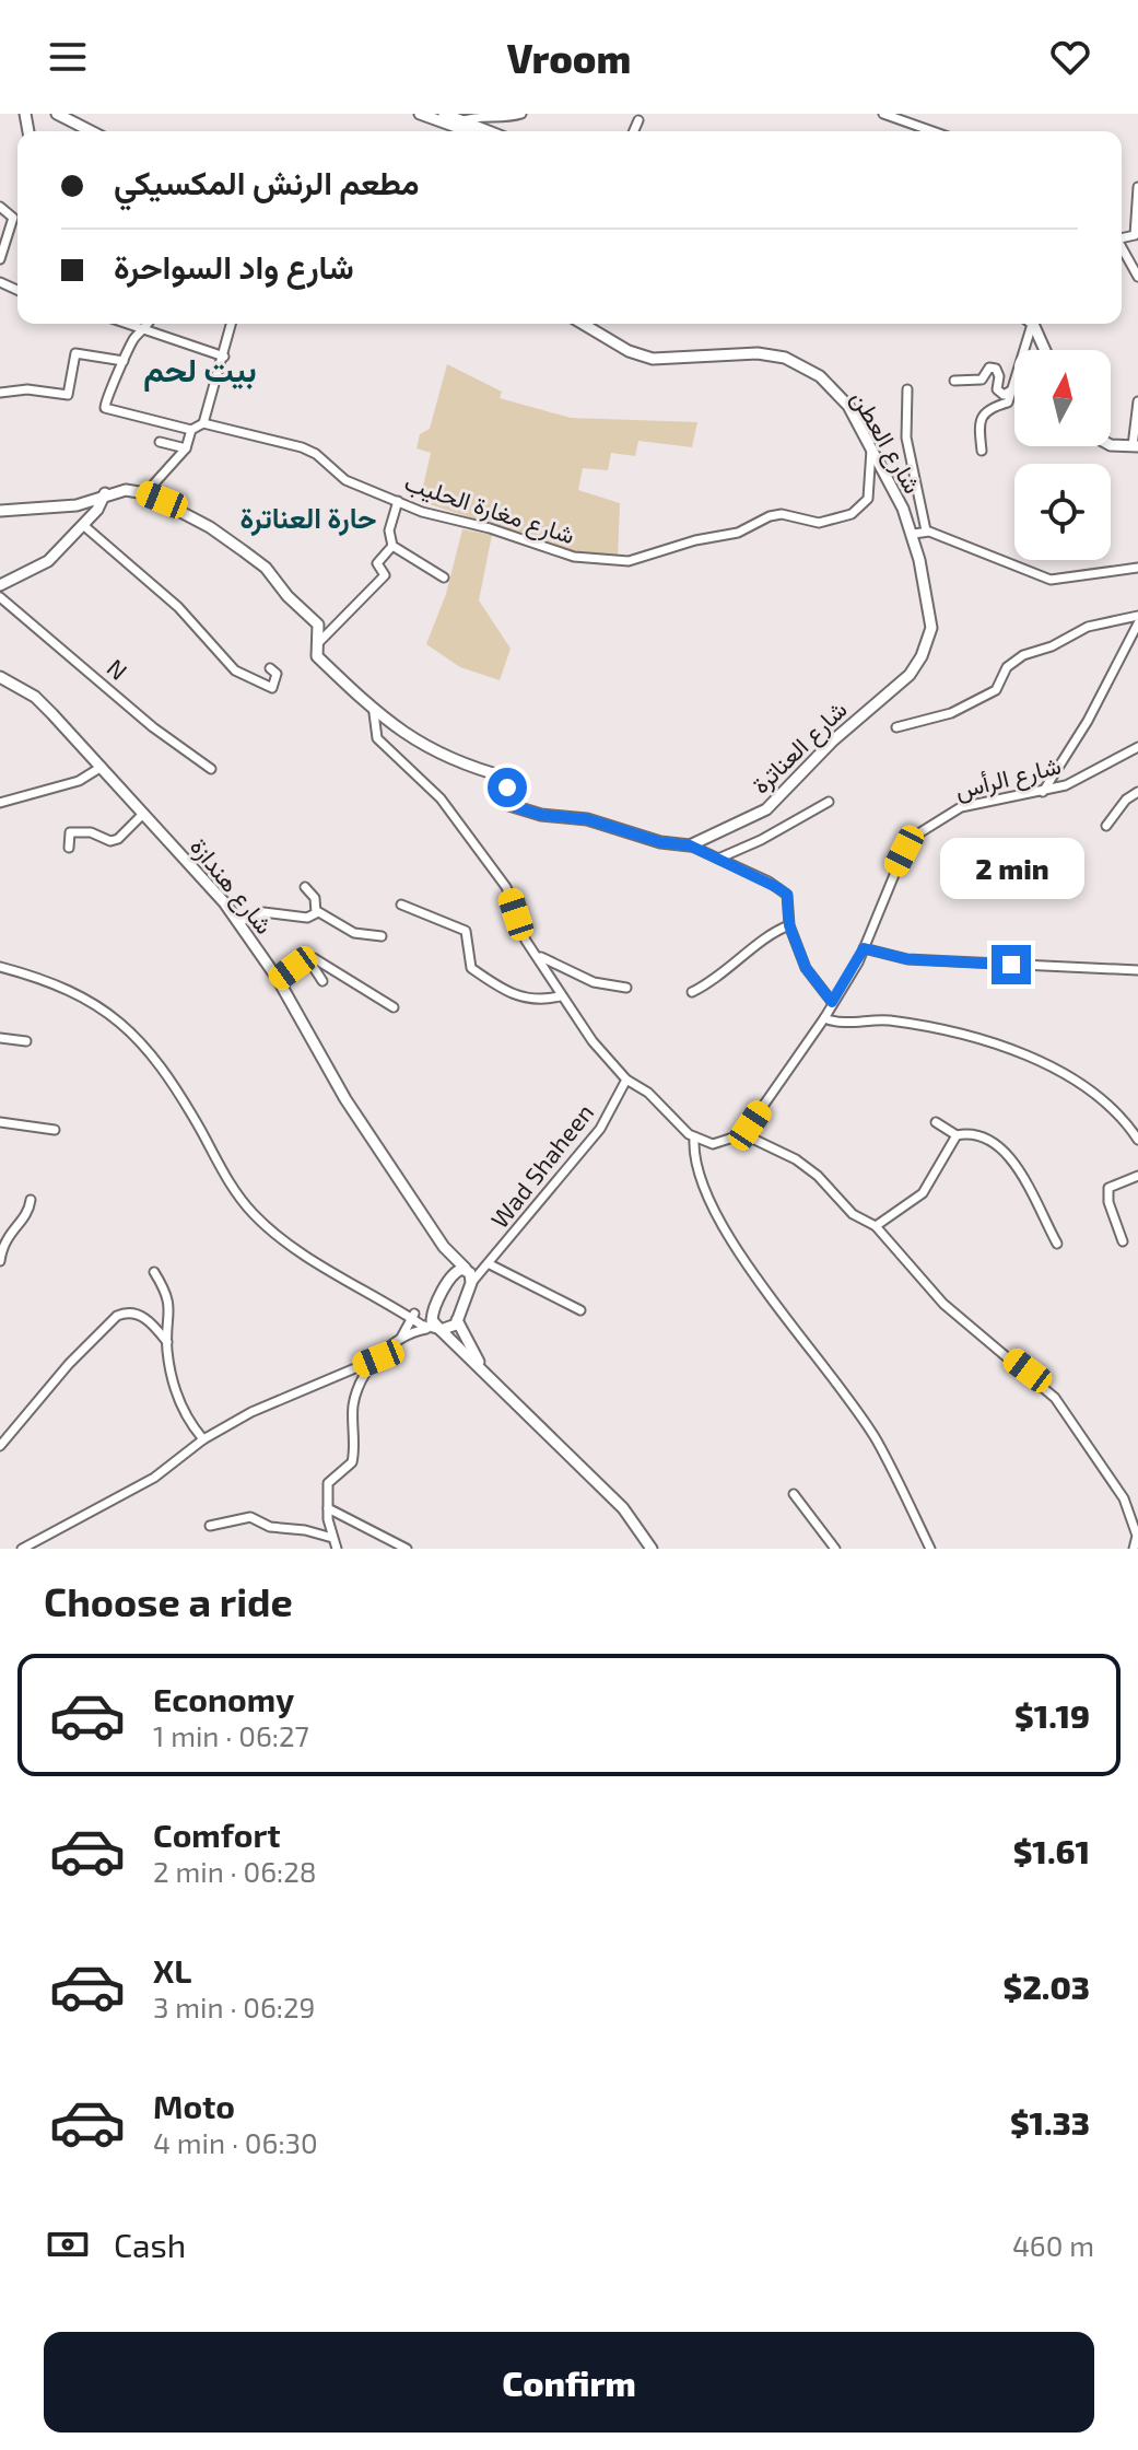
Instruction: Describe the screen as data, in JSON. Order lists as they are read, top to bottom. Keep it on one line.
{"streets":{"street":["شارع العطن","شارع مغارة الحليب","N","شارع العناترة","شارع الرأس","شارع هندازة","Wad Shaheen"]},"crossings":[["شارع العطن","شارع مغارة الحليب"],["شارع العطن","شارع العناترة"]],"districts":["بيت لحم","حارة العناترة"],"north":"top","page":{"header":"Vroom","banner":["مطعم الرنش المكسيكي","شارع واد السواحرة"],"bubble":"2 min","heading":"Choose a ride","list":[{"name":"Economy","note":"1 min · 06:27","value":"$1.19"},{"name":"Comfort","note":"2 min · 06:28","value":"$1.61"},{"name":"XL","note":"3 min · 06:29","value":"$2.03"},{"name":"Moto","note":"4 min · 06:30","value":"$1.33"}],"pay":["Cash","460 m"],"buttons":"Confirm"}}
